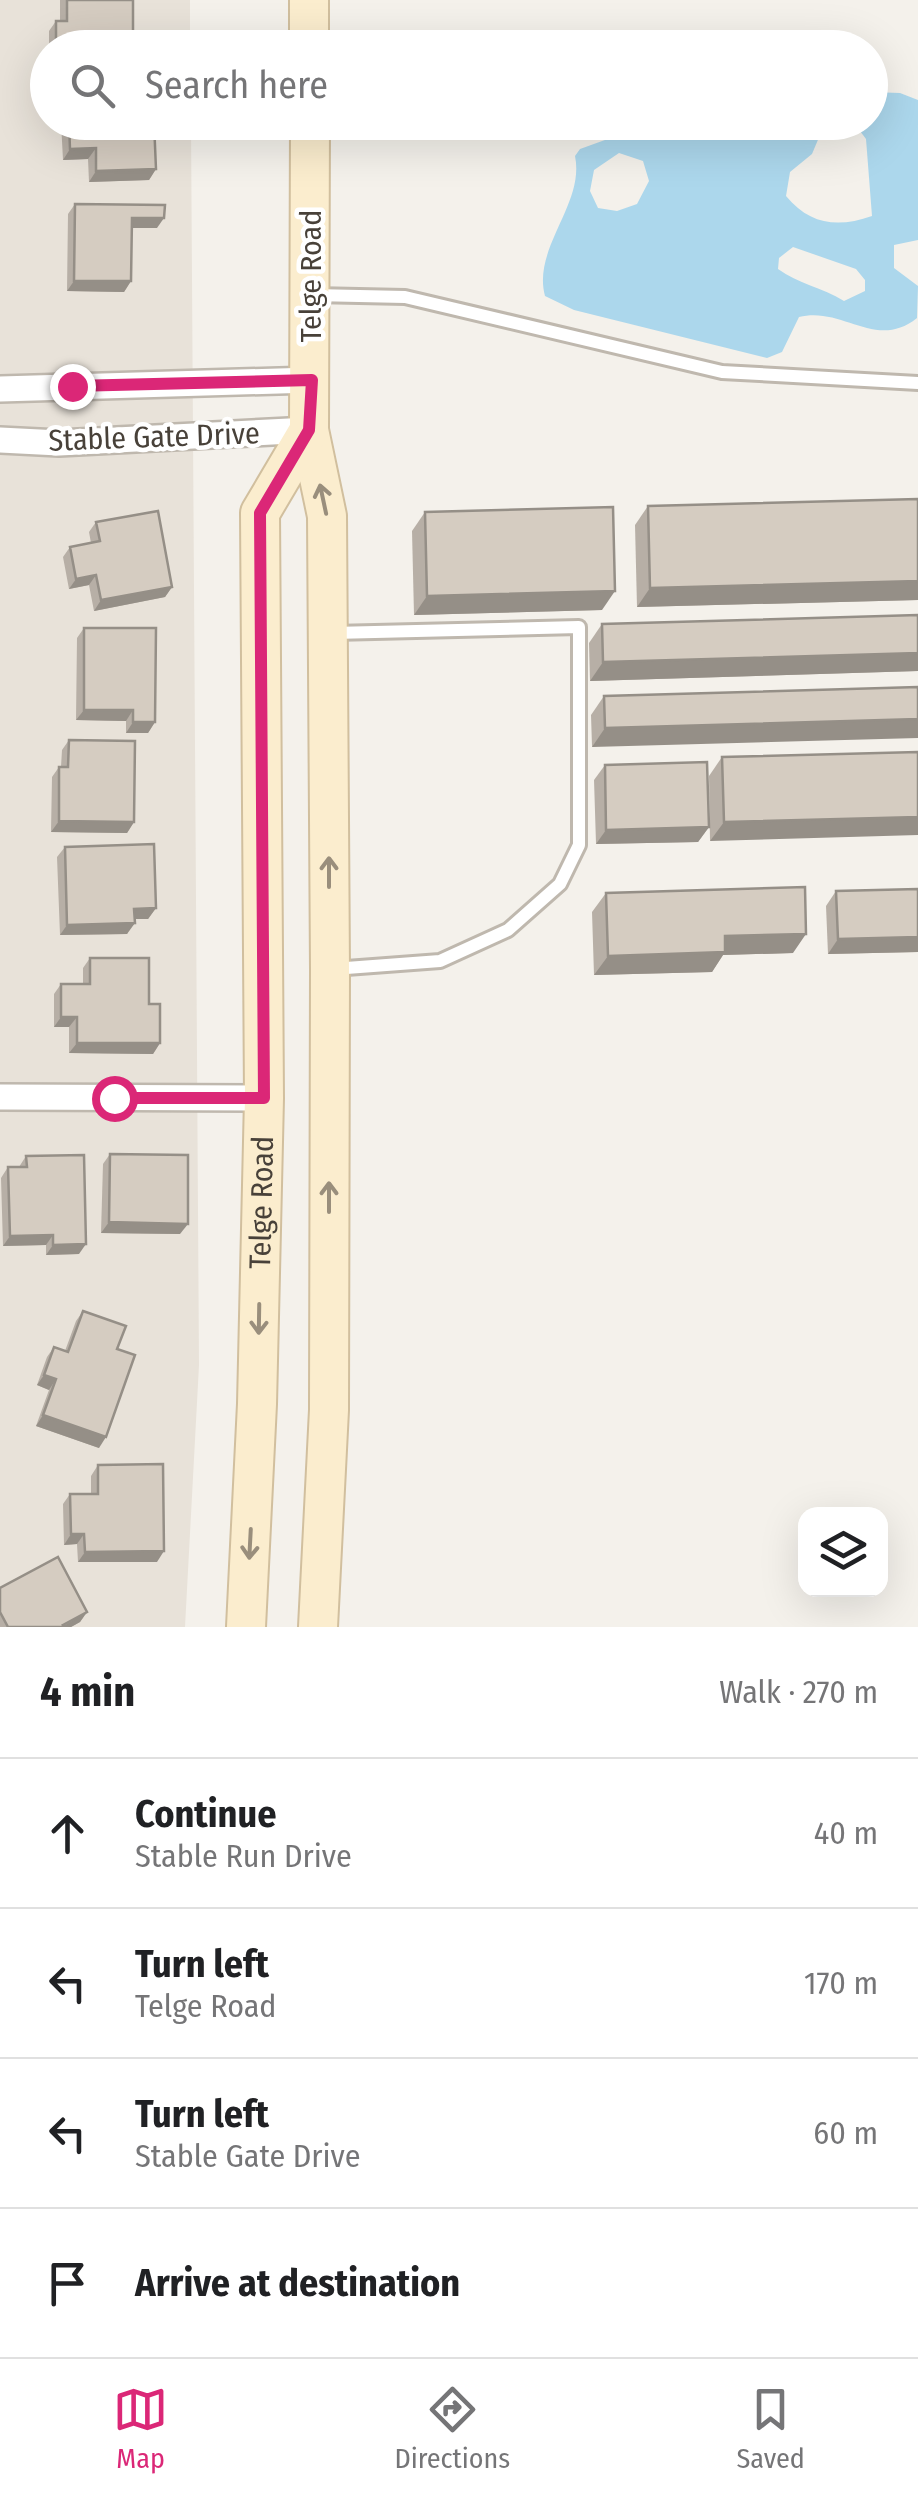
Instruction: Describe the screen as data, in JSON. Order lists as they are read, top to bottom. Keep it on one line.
{"streets":{"main road":["Telge Road"],"street":["Stable Gate Drive"]},"crossings":[["Telge Road","Stable Gate Drive"]],"page":{"search":"Search here","heading":["4 min","Walk · 270 m"],"list":[["Continue","Stable Run Drive","40 m"],["Turn left","Telge Road","170 m"],["Turn left","Stable Gate Drive","60 m"],"Arrive at destination"],"nav":["Map","Directions","Saved"]}}
